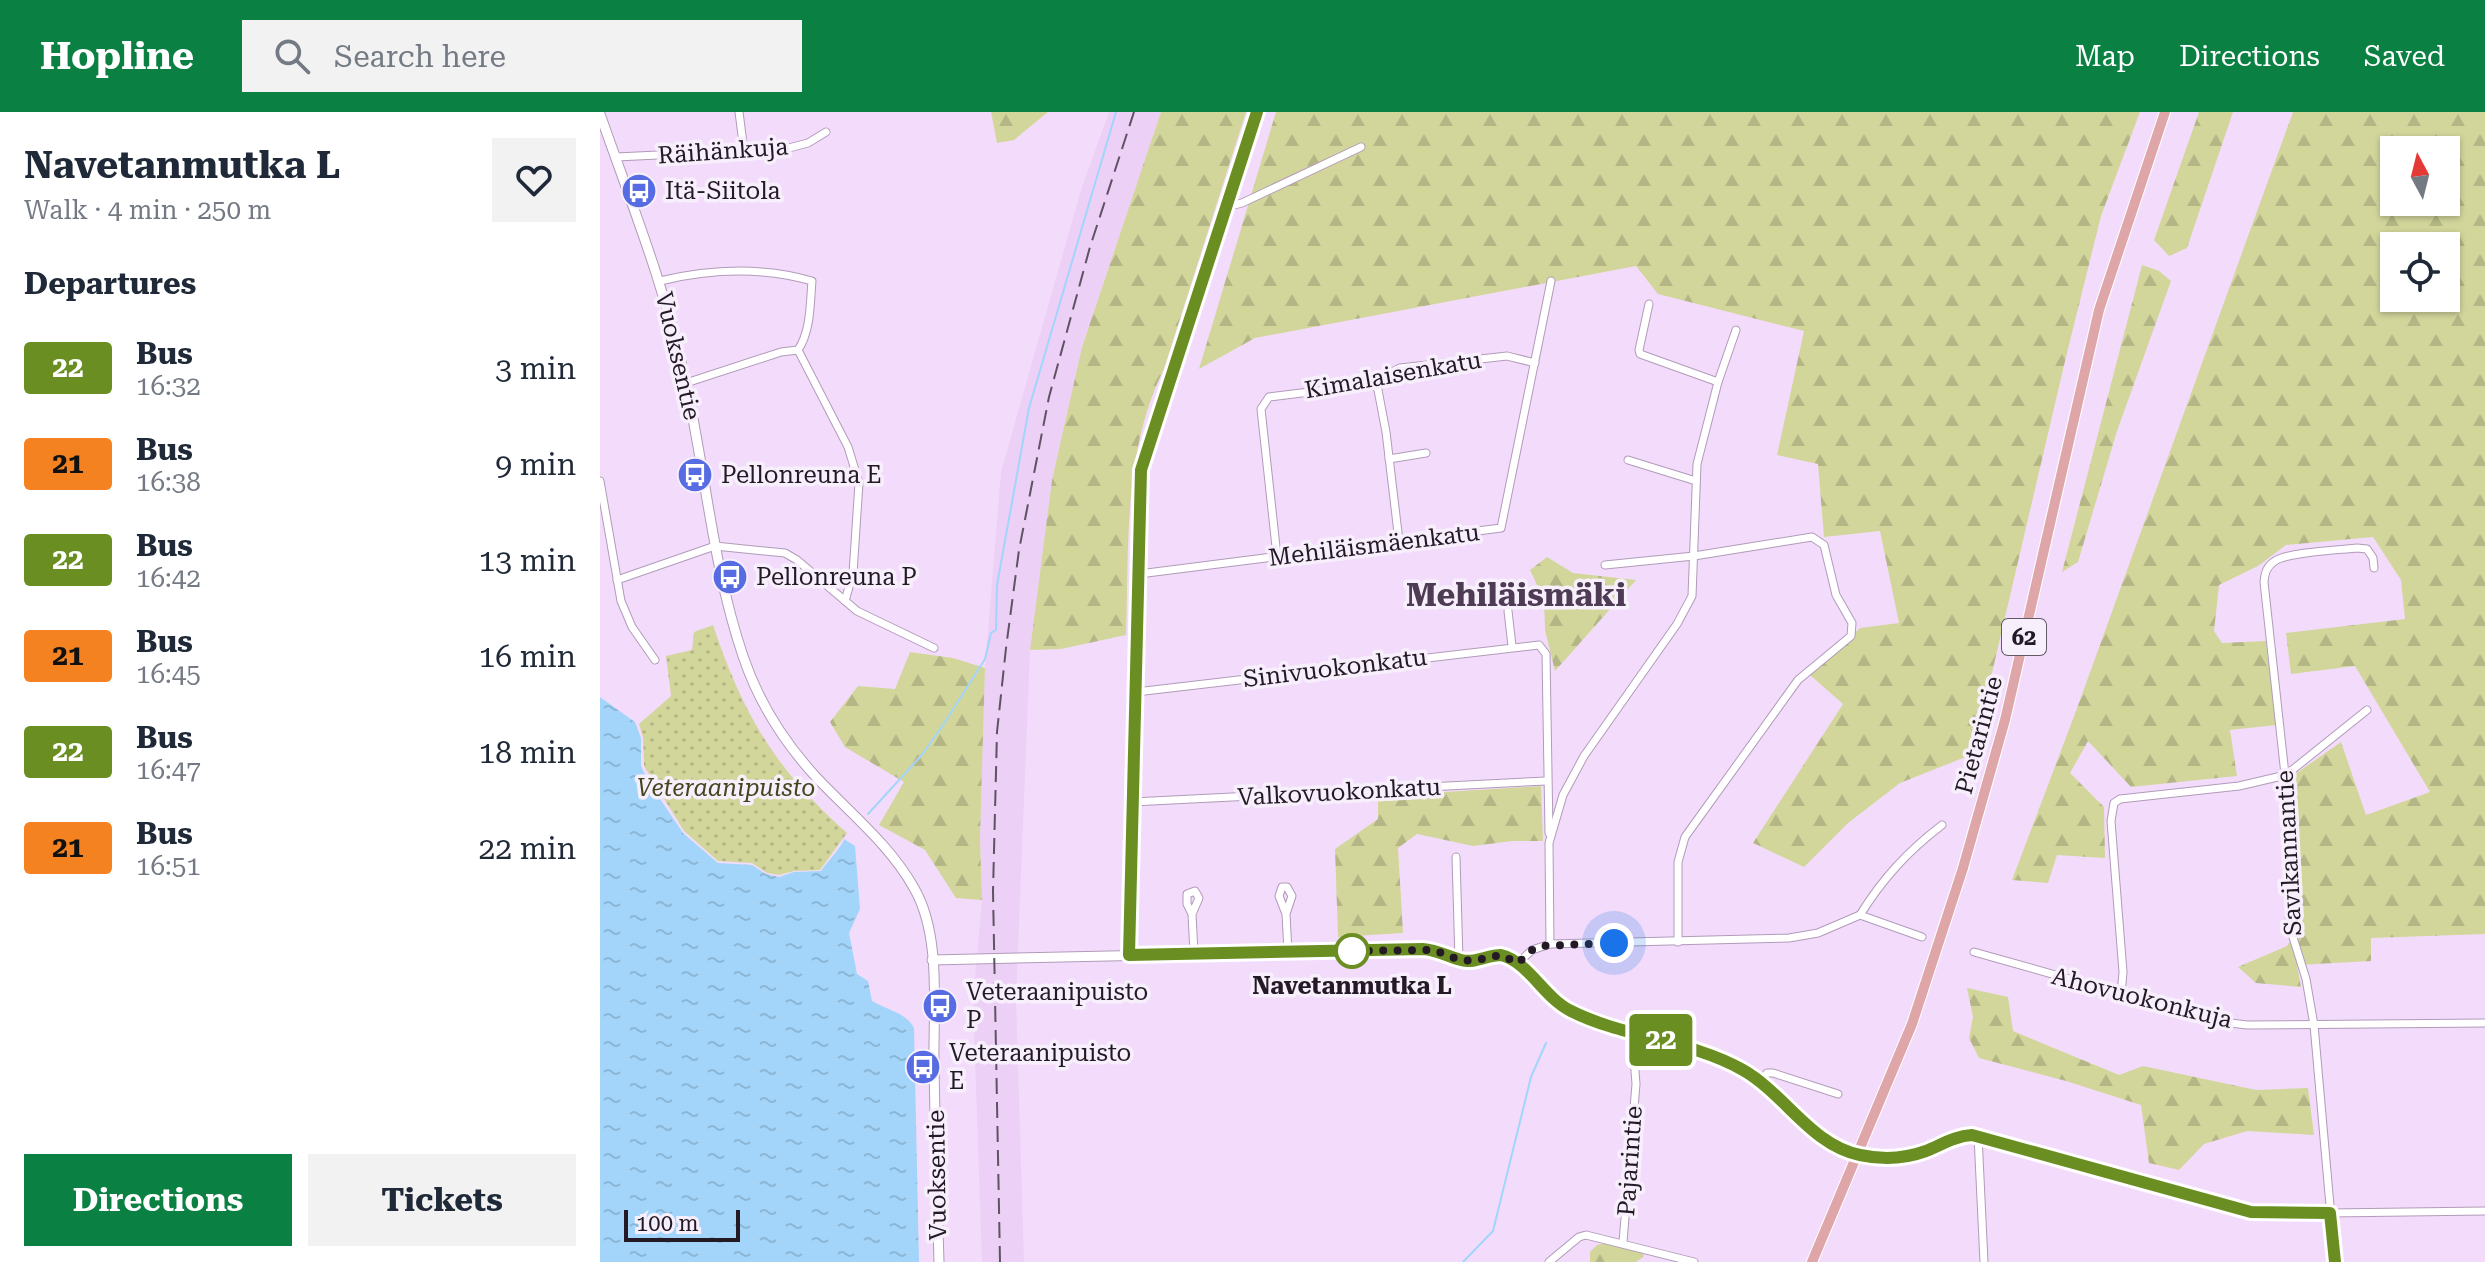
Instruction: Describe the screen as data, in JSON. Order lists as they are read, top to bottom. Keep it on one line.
{"streets":{"main road":["62","Pietarintie"],"street":["Räihänkuja","Vuoksentie","Kimalaisenkatu","Mehiläismäenkatu","Sinivuokonkatu","Valkovuokonkatu","Savikannantie","Ahovuokonkuja","Pajarintie"]},"crossings":[["Räihänkuja","Vuoksentie"],["Kimalaisenkatu","Mehiläismäenkatu"],["Sinivuokonkatu","Valkovuokonkatu"],["Savikannantie","Ahovuokonkuja"]],"districts":["Mehiläismäki"],"parks":["Veteraanipuisto"],"places":{"bus stop":["Itä-Siitola","Pellonreuna E","Pellonreuna P","Veteraanipuisto P","Veteraanipuisto E"],"other":["Navetanmutka L"]},"lines":["bus line 22"],"scale_bar":"100 m","north":"top","page":{"header":"Hopline","search":"Search here","nav":["Map","Directions","Saved"],"heading":[["Navetanmutka L","Walk · 4 min · 250 m"],"Departures"],"on_map":"22","list":[{"mark":"22","name":"Bus","note":"16:32","value":"3 min"},{"mark":"21","name":"Bus","note":"16:38","value":"9 min"},{"mark":"22","name":"Bus","note":"16:42","value":"13 min"},{"mark":"21","name":"Bus","note":"16:45","value":"16 min"},{"mark":"22","name":"Bus","note":"16:47","value":"18 min"},{"mark":"21","name":"Bus","note":"16:51","value":"22 min"}],"buttons":["Directions","Tickets"],"scale":"100 m"}}
